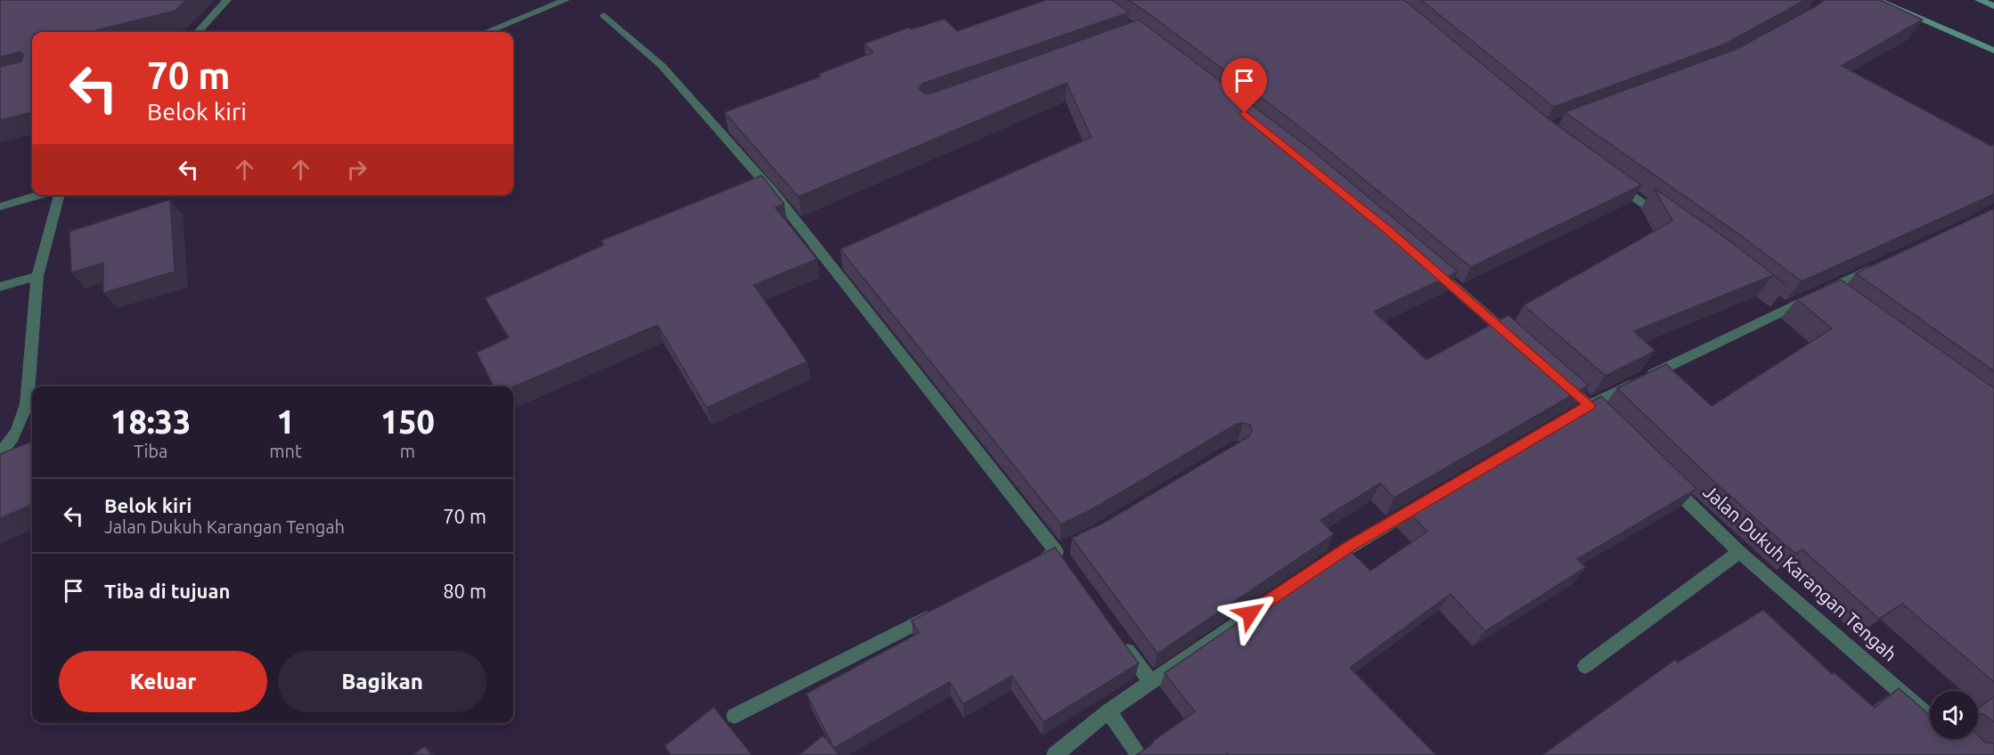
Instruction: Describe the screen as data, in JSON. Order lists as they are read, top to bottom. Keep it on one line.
{"streets":{"street":["Jalan Dukuh Karangan Tengah"]},"page":{"turn":["70 m","Belok kiri"],"eta":["18:33","Tiba","1","mnt","150","m"],"list":[{"name":"Belok kiri","note":"Jalan Dukuh Karangan Tengah","value":"70 m"},{"name":"Tiba di tujuan","value":"80 m"}],"buttons":["Keluar","Bagikan"]}}
